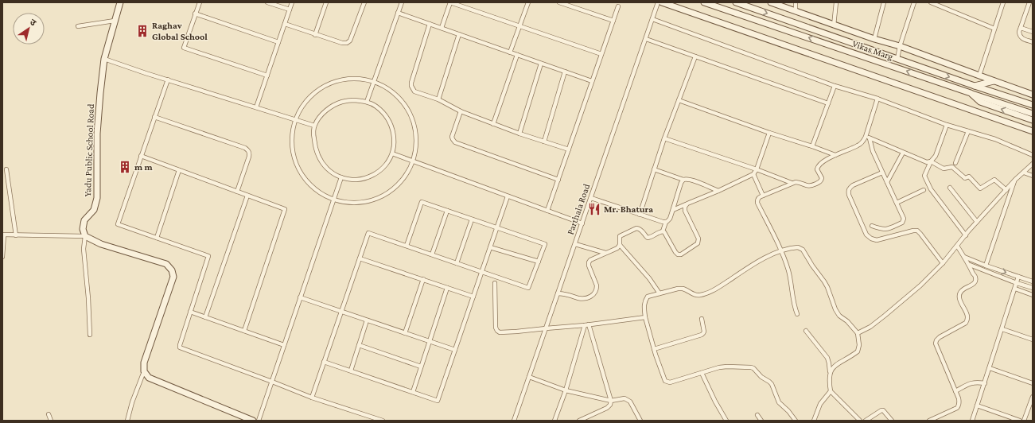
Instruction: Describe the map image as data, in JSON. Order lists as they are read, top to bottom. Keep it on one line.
{"streets":{"street":["Vikas Marg","Yadu Public School Road","Parthala Road"]},"places":{"building":["Raghav Global School","m m"],"restaurant":["Mr. Bhatura"]},"north":"top right"}
